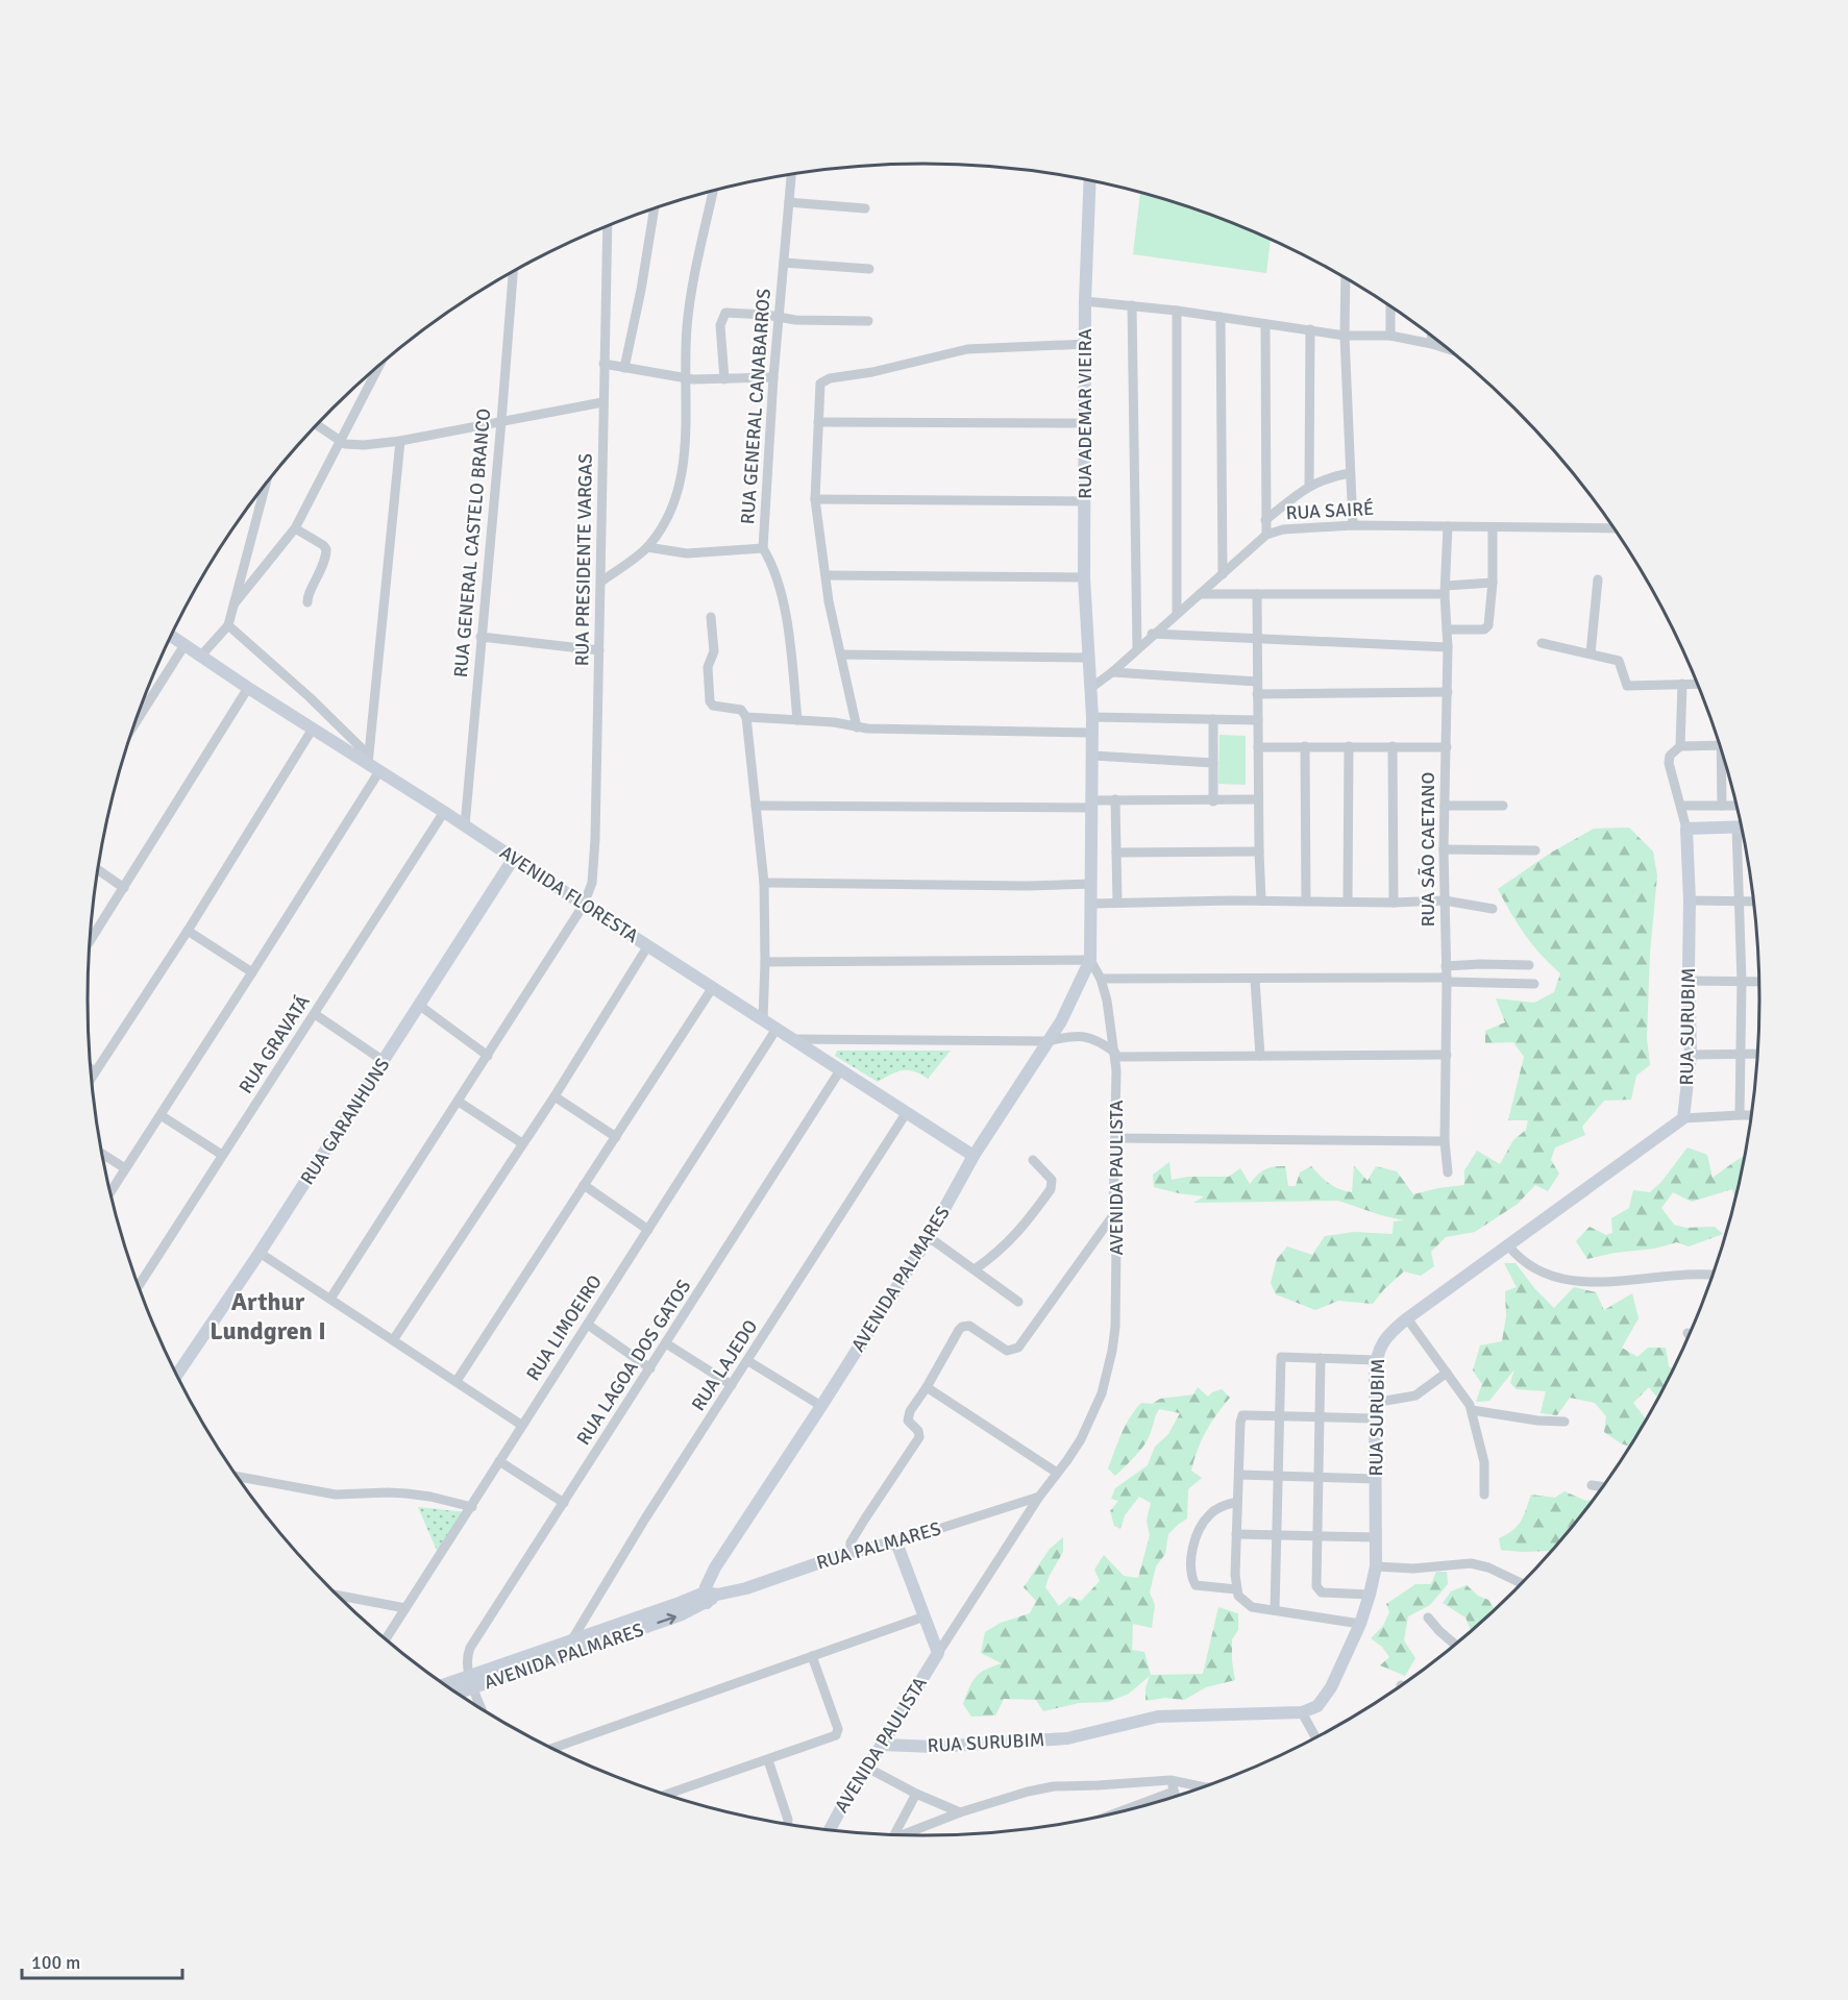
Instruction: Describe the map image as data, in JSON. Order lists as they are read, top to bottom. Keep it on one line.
{"streets":{"street":["RUA GENERAL CANABARROS","RUA ADEMAR VIEIRA","RUA SAIRÉ","RUA GENERAL CASTELO BRANCO","RUA PRESIDENTE VARGAS","RUA SÃO CAETANO","AVENIDA FLORESTA","RUA SURUBIM","RUA GRAVATÁ","RUA GARANHUNS","AVENIDA PAULISTA","AVENIDA PALMARES","RUA LIMOEIRO","RUA LAGOA DOS GATOS","RUA LAJEDO","RUA PALMARES"]},"crossings":[["RUA SAIRÉ","RUA SÃO CAETANO"],["RUA GENERAL CASTELO BRANCO","AVENIDA FLORESTA"],["RUA PRESIDENTE VARGAS","AVENIDA FLORESTA"],["AVENIDA FLORESTA","RUA GRAVATÁ"],["AVENIDA FLORESTA","RUA GARANHUNS"],["AVENIDA FLORESTA","AVENIDA PALMARES"],["AVENIDA FLORESTA","RUA LIMOEIRO"],["AVENIDA FLORESTA","RUA LAGOA DOS GATOS"],["AVENIDA FLORESTA","RUA LAJEDO"],["RUA SURUBIM","AVENIDA PAULISTA"],["AVENIDA PAULISTA","AVENIDA PALMARES"],["AVENIDA PAULISTA","RUA PALMARES"],["AVENIDA PALMARES","RUA LAGOA DOS GATOS"],["AVENIDA PALMARES","RUA LAJEDO"],["AVENIDA PALMARES","RUA PALMARES"]],"districts":["Arthur Lundgren I"],"scale_bar":"100 m"}
